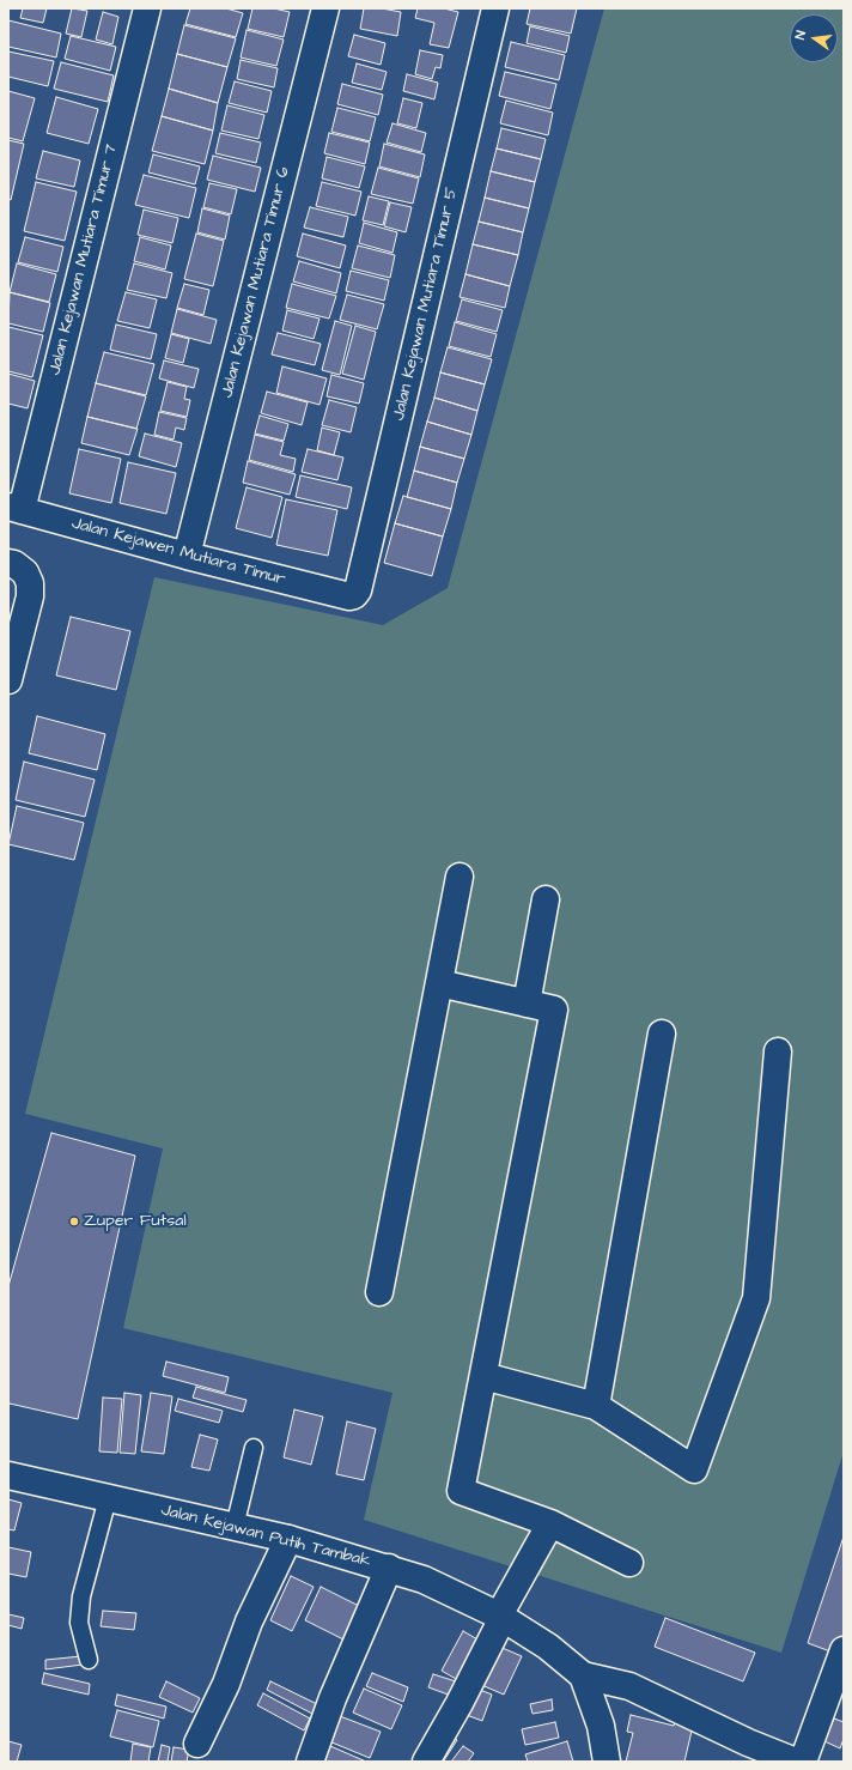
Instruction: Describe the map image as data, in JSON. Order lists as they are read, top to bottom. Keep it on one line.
{"streets":{"street":["Jalan Kejawan Mutiara Timur 7","Jalan Kejawan Mutiara Timur 6","Jalan Kejawan Mutiara Timur 5","Jalan Kejawen Mutiara Timur","Jalan Kejawan Putih Tambak"]},"crossings":[["Jalan Kejawan Mutiara Timur 7","Jalan Kejawen Mutiara Timur"],["Jalan Kejawan Mutiara Timur 6","Jalan Kejawen Mutiara Timur"],["Jalan Kejawan Mutiara Timur 5","Jalan Kejawen Mutiara Timur"]],"places":["Zuper Futsal"],"north":"left"}
